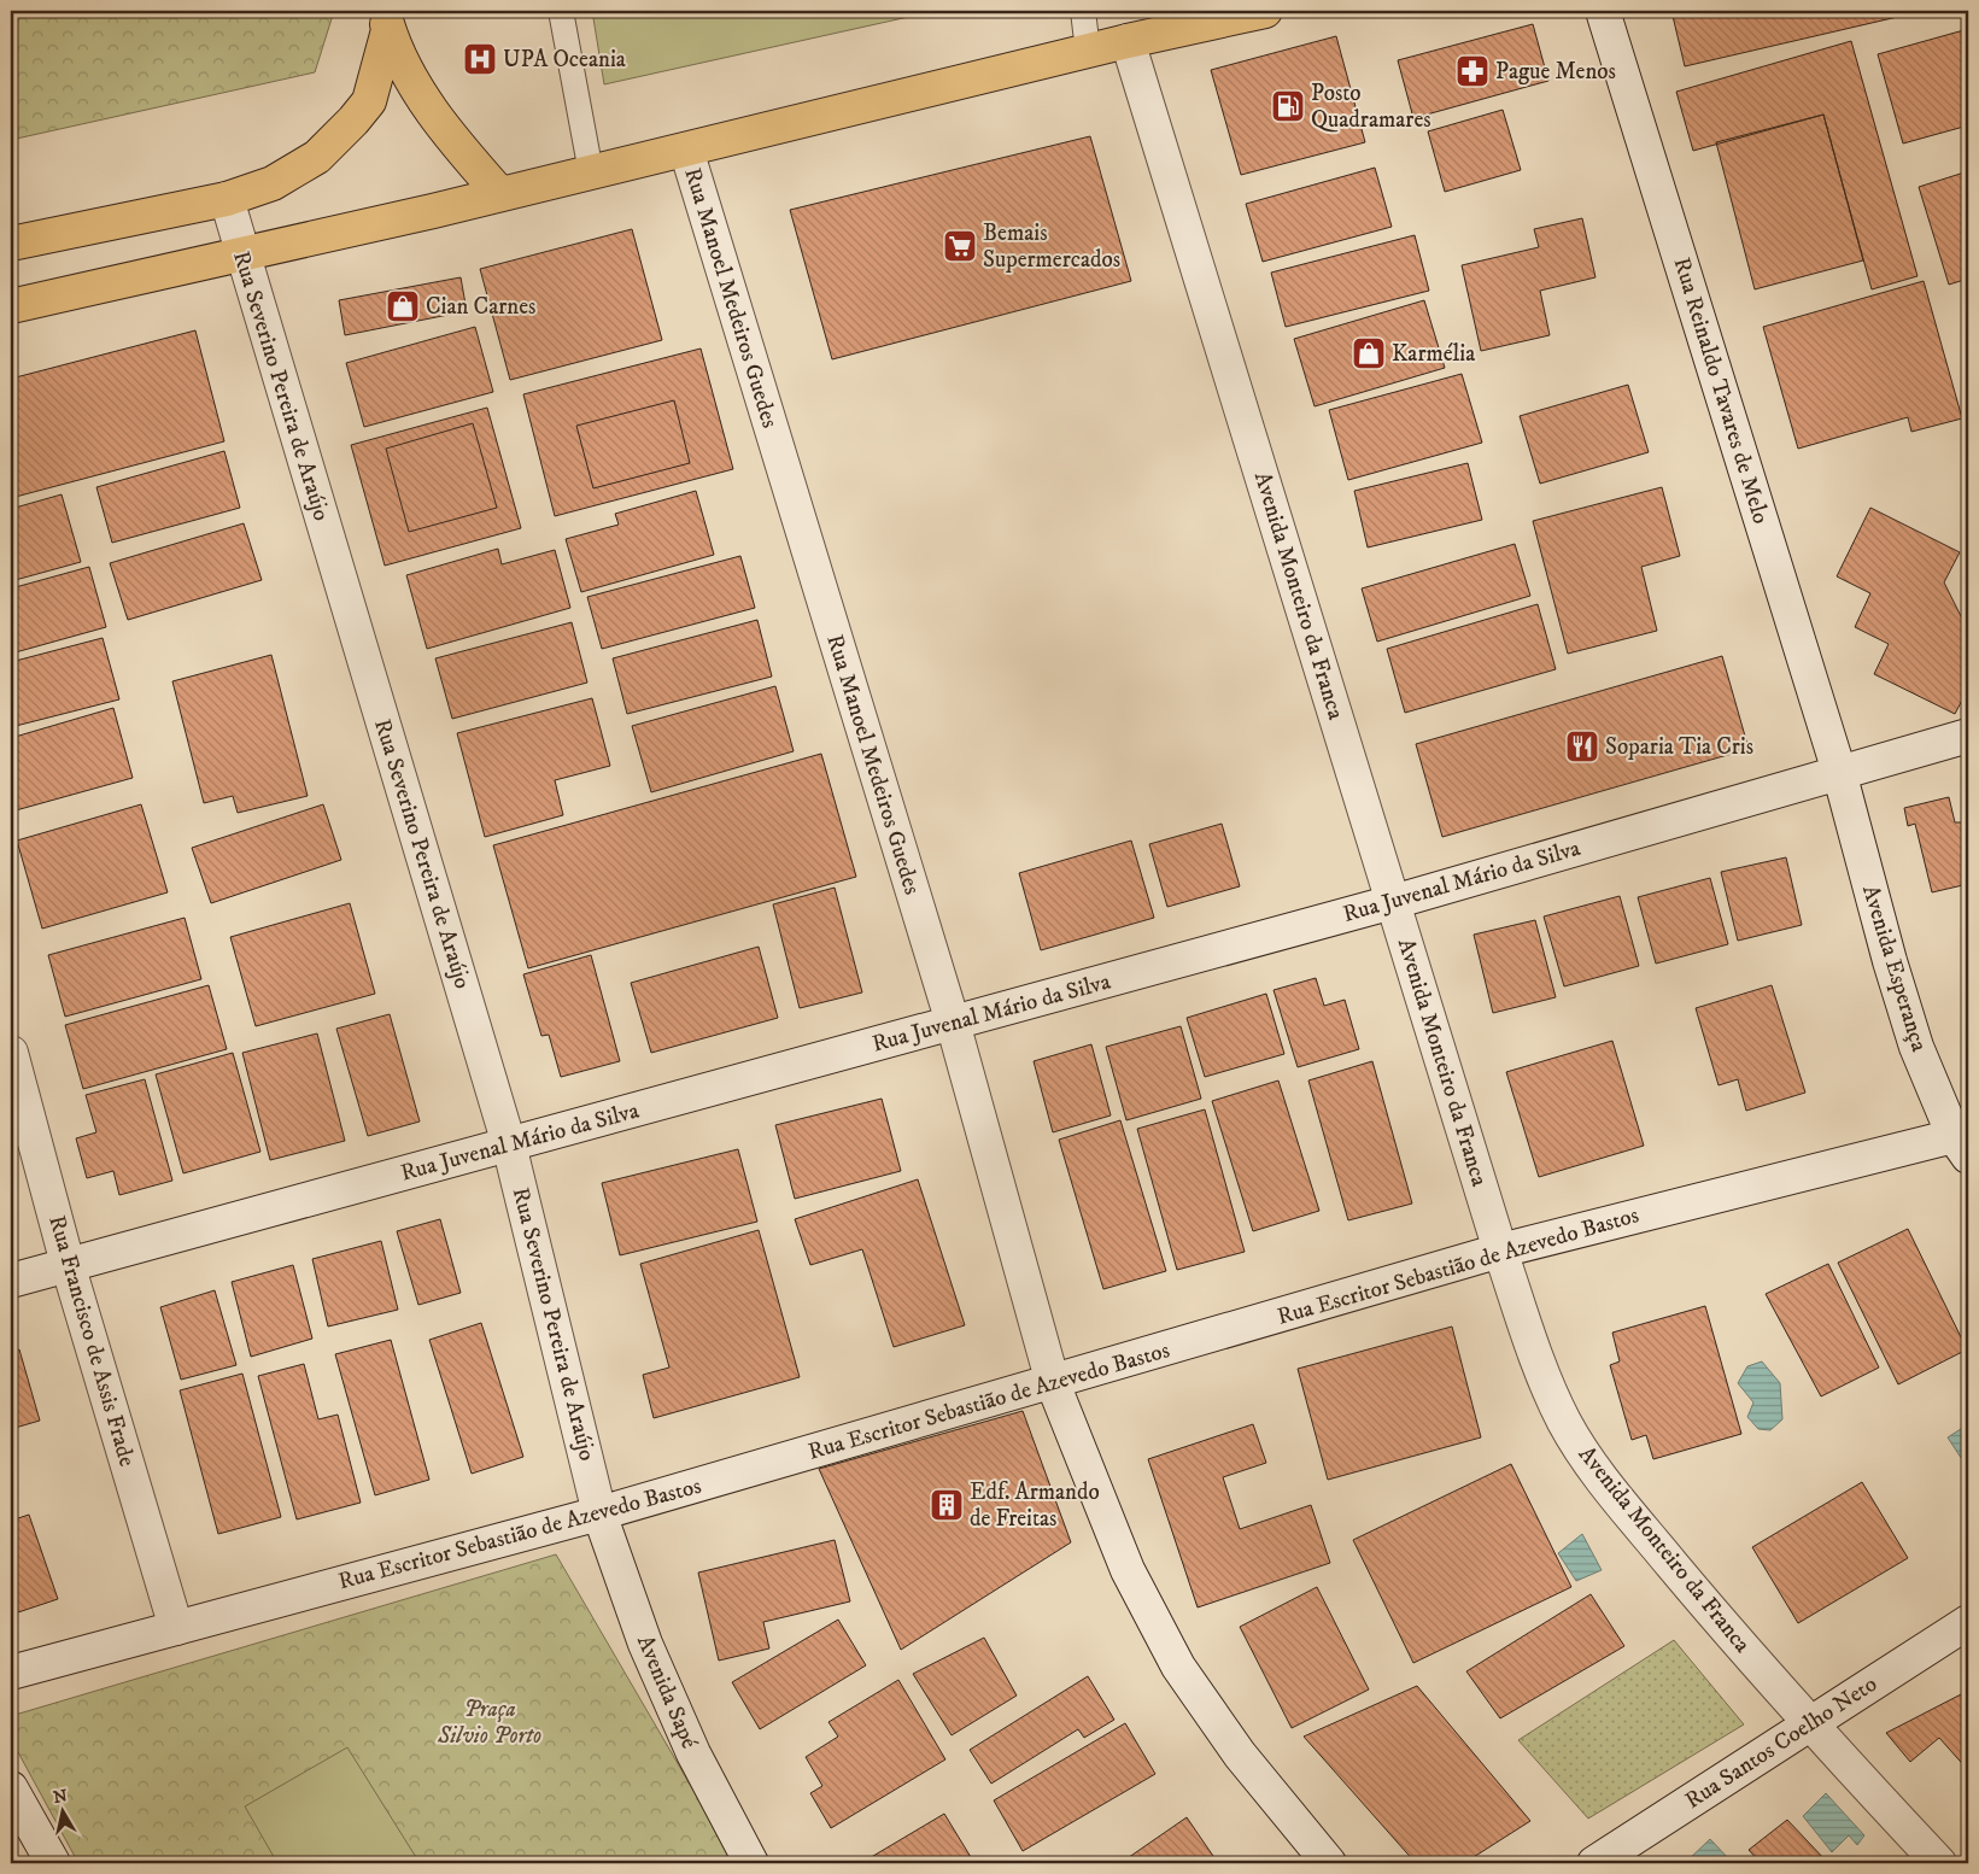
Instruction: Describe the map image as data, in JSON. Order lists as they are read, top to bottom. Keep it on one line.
{"streets":{"main road":["Rua Manoel Medeiros Guedes","Rua Severino Pereira de Araújo","Rua Reinaldo Tavares de Melo","Avenida Monteiro da Franca","Rua Juvenal Mário da Silva","Avenida Esperança","Rua Escritor Sebastião de Azevedo Bastos","Rua Francisco de Assis Frade","Avenida Sapé","Rua Santos Coelho Neto"]},"crossings":[["Rua Manoel Medeiros Guedes","Rua Juvenal Mário da Silva"],["Rua Manoel Medeiros Guedes","Rua Escritor Sebastião de Azevedo Bastos"],["Rua Severino Pereira de Araújo","Rua Juvenal Mário da Silva"],["Rua Severino Pereira de Araújo","Rua Escritor Sebastião de Azevedo Bastos"],["Rua Severino Pereira de Araújo","Avenida Sapé"],["Rua Reinaldo Tavares de Melo","Rua Juvenal Mário da Silva"],["Rua Reinaldo Tavares de Melo","Avenida Esperança"],["Avenida Monteiro da Franca","Rua Juvenal Mário da Silva"],["Avenida Monteiro da Franca","Rua Escritor Sebastião de Azevedo Bastos"],["Avenida Monteiro da Franca","Rua Santos Coelho Neto"],["Rua Juvenal Mário da Silva","Avenida Esperança"],["Rua Juvenal Mário da Silva","Rua Francisco de Assis Frade"],["Avenida Esperança","Rua Escritor Sebastião de Azevedo Bastos"],["Rua Escritor Sebastião de Azevedo Bastos","Rua Francisco de Assis Frade"],["Rua Escritor Sebastião de Azevedo Bastos","Avenida Sapé"]],"parks":["Praça Silvio Porto"],"places":{"hospital":["UPA Oceania"],"pharmacy":["Pague Menos"],"fuel station":["Posto Quadramares"],"supermarket":["Bemais Supermercados"],"shop":["Cian Carnes","Karmélia"],"restaurant":["Soparia Tia Cris"],"building":["Edf. Armando de Freitas"]},"north":"top"}
